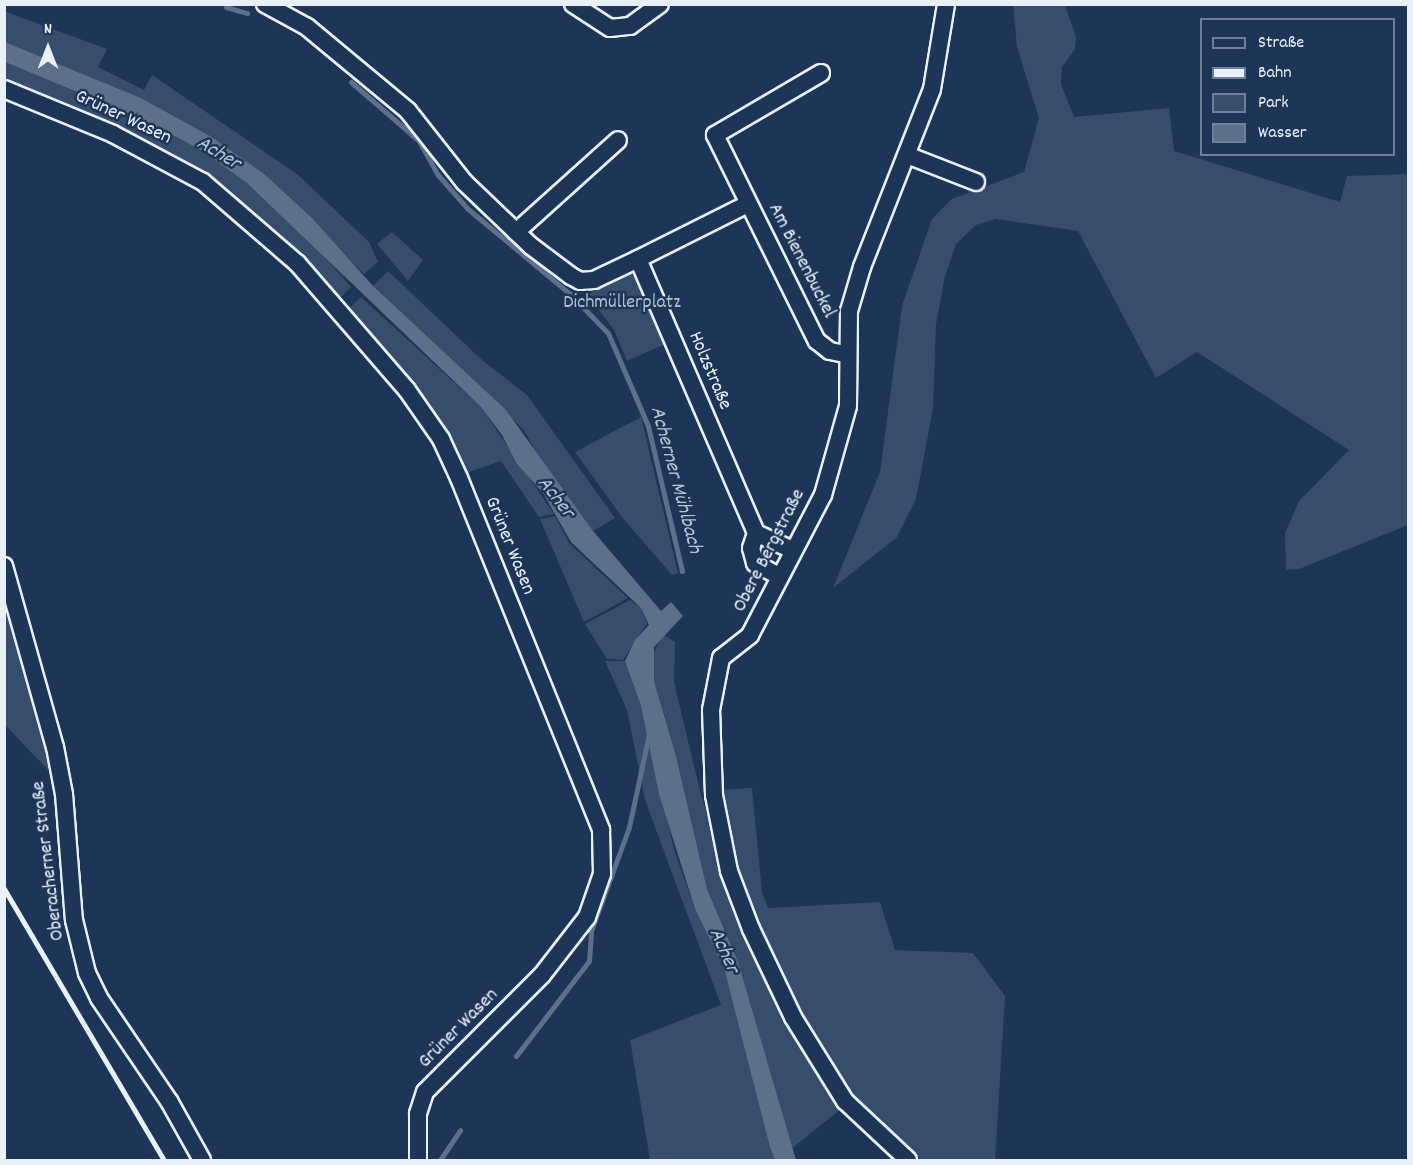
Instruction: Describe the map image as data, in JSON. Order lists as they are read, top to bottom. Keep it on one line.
{"streets":{"street":["Grüner Wasen","Am Bienenbuckel","Holzstraße","Obere Bergstraße","Oberacherner Straße"]},"crossings":[["Am Bienenbuckel","Holzstraße"],["Am Bienenbuckel","Obere Bergstraße"],["Holzstraße","Obere Bergstraße"]],"water":["Acher","Acherner Mühlbach"],"parks":["Dichmüllerplatz"],"legend":["Straße","Bahn","Park","Wasser"],"north":"top"}
